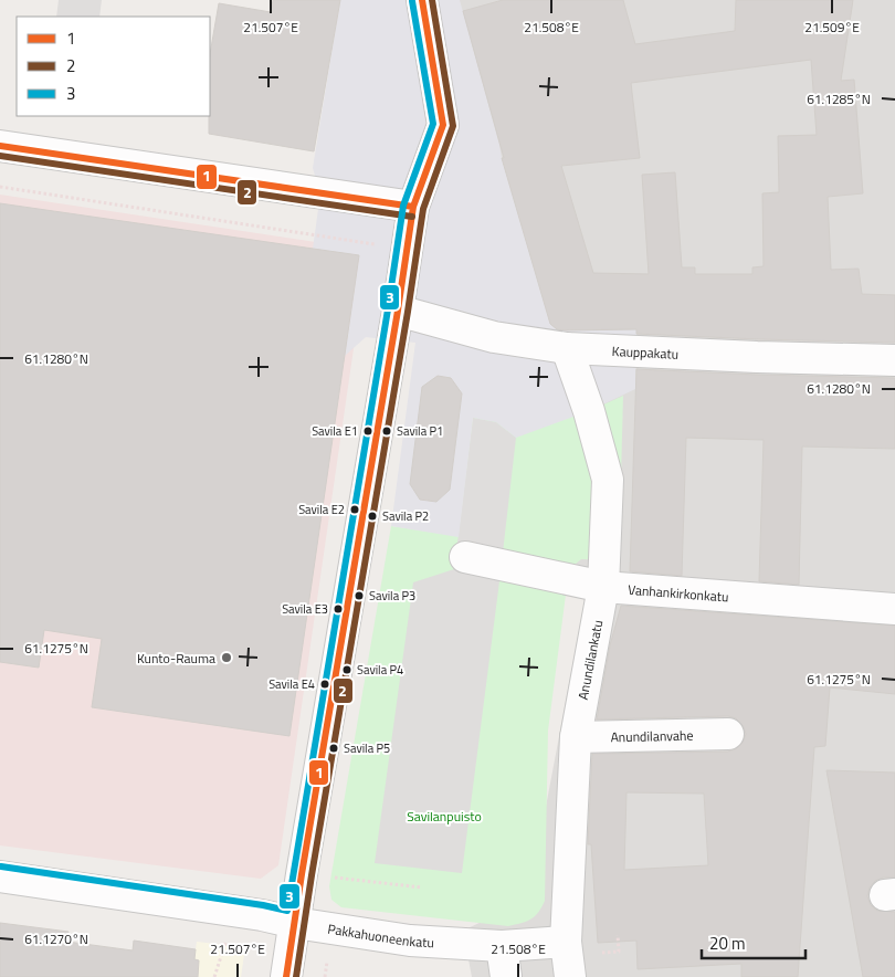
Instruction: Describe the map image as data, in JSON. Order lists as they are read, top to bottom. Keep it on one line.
{"streets":{"street":["Kauppakatu","Vanhankirkonkatu","Anundilankatu","Anundilanvahe","Pakkahuoneenkatu"]},"crossings":[["Kauppakatu","Anundilankatu"],["Vanhankirkonkatu","Anundilankatu"],["Anundilankatu","Anundilanvahe"],["Anundilankatu","Pakkahuoneenkatu"]],"parks":["Savilanpuisto"],"places":["Savila E1","Savila P1","Savila E2","Savila P2","Savila P3","Savila E3","Kunto-Rauma","Savila P4","Savila E4","Savila P5"],"lines":["transit line 1","transit line 2","transit line 3"],"legend":["1","2","3"],"scale_bar":"20 m","coordinates":["21.507°E","21.508°E","21.509°E","61.1285°N","61.1280°N","61.1275°N","61.1270°N"]}
